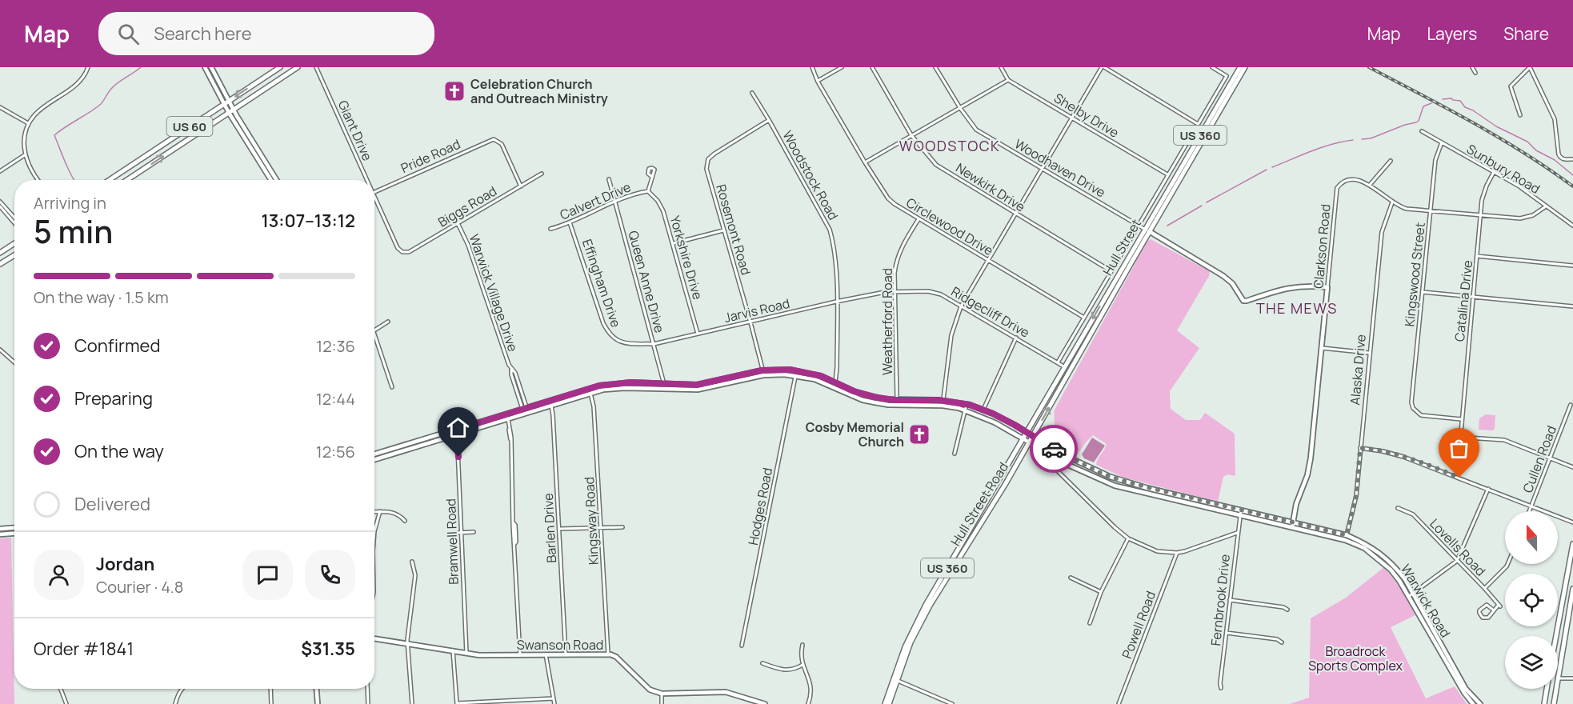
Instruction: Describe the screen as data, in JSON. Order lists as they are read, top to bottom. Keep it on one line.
{"streets":{"main road":["US 60","US 360","Clarkson Road","Hull Street","Hull Street Road","Warwick Road","Swanson Road"],"street":["Shelby Drive","Giant Drive","Pride Road","Woodhaven Drive","Sunbury Road","Woodstock Road","Newkirk Drive","Calvert Drive","Biggs Road","Circlewood Drive","Rosemont Road","Yorkshire Drive","Kingswood Street","Queen Anne Drive","Effingham Drive","Warwick Village Drive","Catalina Drive","Jarvis Road","Ridgecliff Drive","Weatherford Road","Alaska Drive","Cullen Road","Hodges Road","Kingsway Road","Barlen Drive","Bramwell Road","Lovells Road","Fernbrook Drive","Powell Road"]},"crossings":[["Giant Drive","Biggs Road"],["Pride Road","Biggs Road"],["Woodhaven Drive","Hull Street"],["Sunbury Road","Clarkson Road"],["Sunbury Road","Kingswood Street"],["Sunbury Road","Catalina Drive"],["Woodstock Road","Rosemont Road"],["Woodstock Road","Jarvis Road"],["Woodstock Road","Warwick Road"],["Calvert Drive","Yorkshire Drive"],["Calvert Drive","Queen Anne Drive"],["Calvert Drive","Effingham Drive"],["Biggs Road","Warwick Village Drive"],["Circlewood Drive","Weatherford Road"],["Rosemont Road","Jarvis Road"],["Rosemont Road","Warwick Road"],["Clarkson Road","Kingswood Street"],["Clarkson Road","Catalina Drive"],["Clarkson Road","Alaska Drive"],["Clarkson Road","Warwick Road"],["Hull Street","Ridgecliff Drive"],["Hull Street","Hull Street Road"],["Hull Street","Warwick Road"],["Yorkshire Drive","Jarvis Road"],["Kingswood Street","Catalina Drive"],["Queen Anne Drive","Jarvis Road"],["Queen Anne Drive","Warwick Road"],["Effingham Drive","Jarvis Road"],["Warwick Village Drive","Warwick Road"],["Catalina Drive","Cullen Road"],["Jarvis Road","Ridgecliff Drive"],["Jarvis Road","Weatherford Road"],["Ridgecliff Drive","Weatherford Road"],["Ridgecliff Drive","Hull Street Road"],["Weatherford Road","Warwick Road"],["Alaska Drive","Warwick Road"],["Hull Street Road","Warwick Road"],["Hodges Road","Warwick Road"],["Kingsway Road","Warwick Road"],["Kingsway Road","Swanson Road"],["Barlen Drive","Warwick Road"],["Barlen Drive","Swanson Road"],["Bramwell Road","Warwick Road"],["Bramwell Road","Swanson Road"],["Fernbrook Drive","Warwick Road"]],"districts":["WOODSTOCK","THE MEWS"],"parks":["Broadrock Sports Complex"],"places":{"church":["Celebration Church and Outreach Ministry","Cosby Memorial Church"]},"north":"top","page":{"header":"Map","search":"Search here","nav":["Map","Layers","Share"],"heading":["5 min","Arriving in","13:07–13:12"],"panel":["Jordan","Courier · 4.8","Order #1841","$31.35"],"bar":"On the way · 1.5 km","list":[["Confirmed","12:36"],["Preparing","12:44"],["On the way","12:56"],"Delivered"]}}
